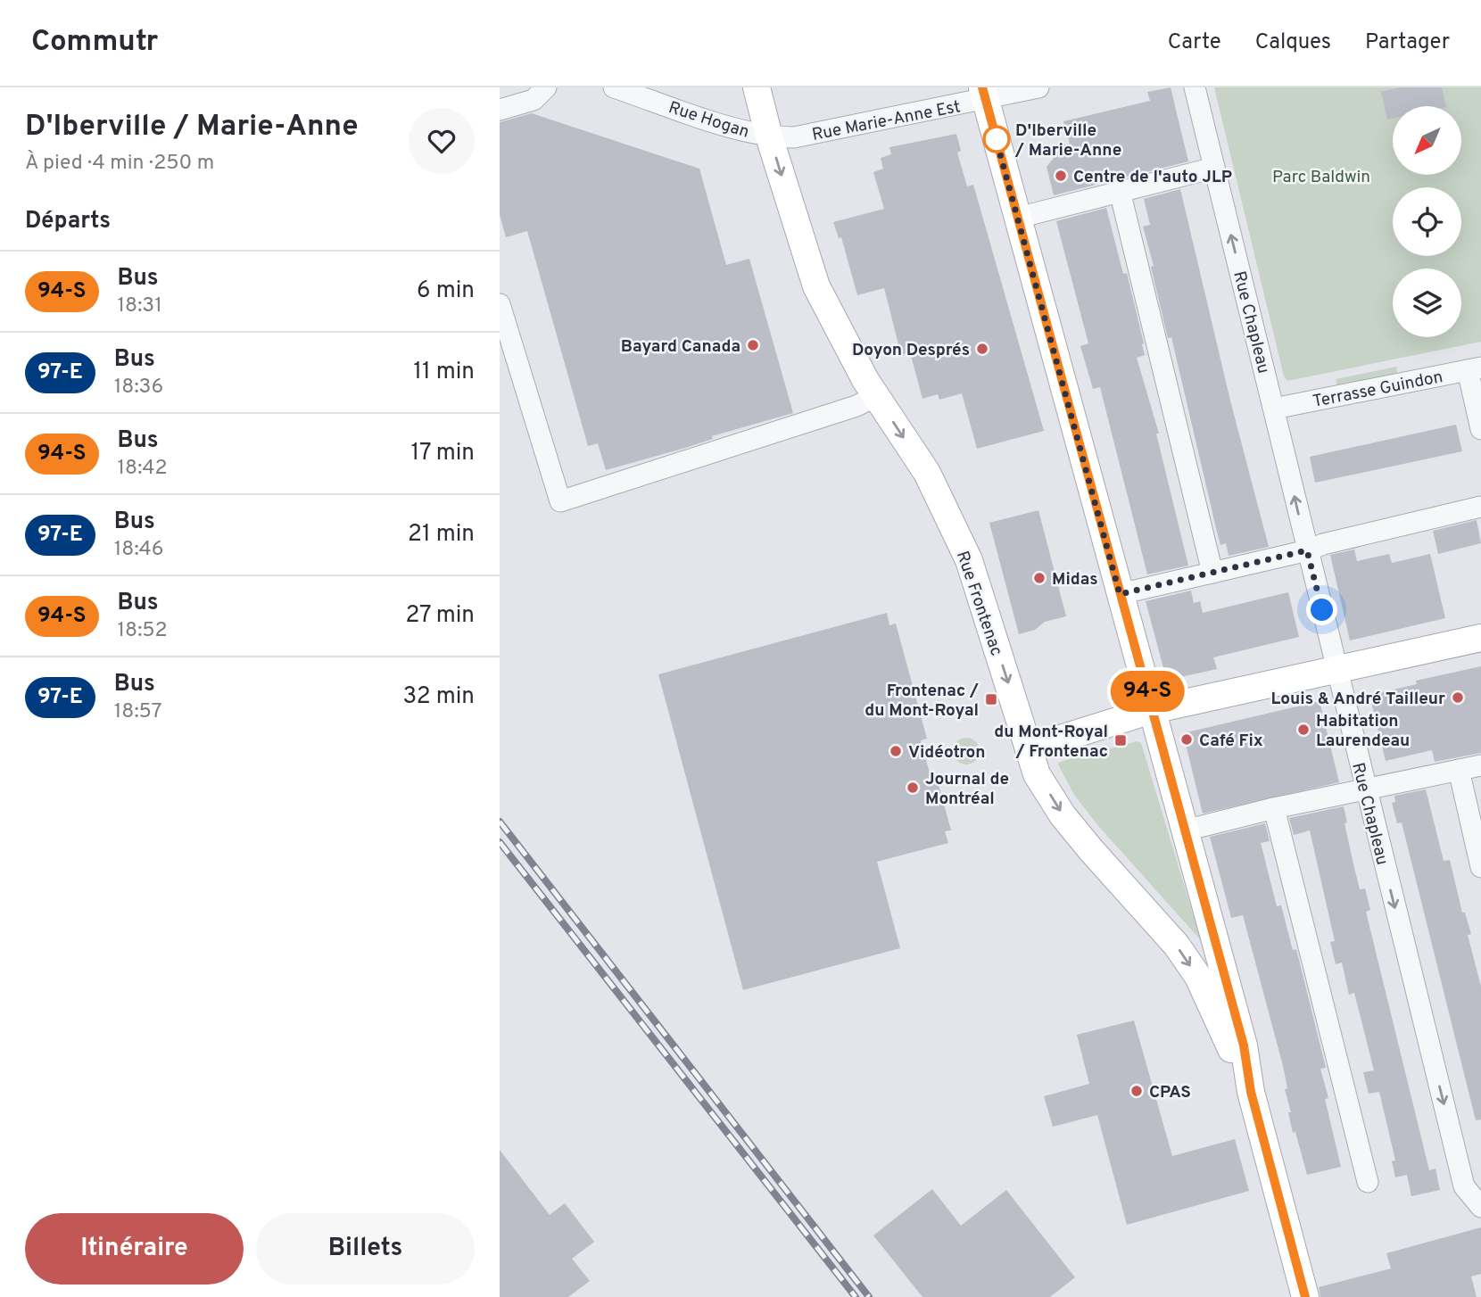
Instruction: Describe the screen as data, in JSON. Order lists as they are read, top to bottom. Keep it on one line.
{"streets":{"main road":["Rue Frontenac"],"street":["Rue Hogan","Rue Marie-Anne Est","Rue Chapleau","Terrasse Guindon"]},"crossings":[["Rue Hogan","Rue Marie-Anne Est"],["Rue Hogan","Rue Frontenac"],["Rue Marie-Anne Est","Rue Frontenac"],["Rue Chapleau","Terrasse Guindon"]],"parks":["Parc Baldwin"],"places":{"other":["D'Iberville / Marie-Anne","Centre de l'auto JLP","Bayard Canada","Doyon Després","Midas","Louis & André Tailleur","Habitation Laurendeau","Café Fix","Vidéotron","Journal de Montréal","CPAS"],"transit":["Frontenac / du Mont-Royal","du Mont-Royal / Frontenac"]},"lines":["bus line 94-S"],"north":"bottom left","page":{"header":"Commutr","nav":["Carte","Calques","Partager"],"heading":[["D'Iberville / Marie-Anne","À pied · 4 min · 250 m"],"Départs"],"on_map":"94-S","list":[{"mark":"94-S","name":"Bus","note":"18:31","value":"6 min"},{"mark":"97-E","name":"Bus","note":"18:36","value":"11 min"},{"mark":"94-S","name":"Bus","note":"18:42","value":"17 min"},{"mark":"97-E","name":"Bus","note":"18:46","value":"21 min"},{"mark":"94-S","name":"Bus","note":"18:52","value":"27 min"},{"mark":"97-E","name":"Bus","note":"18:57","value":"32 min"}],"buttons":["Itinéraire","Billets"]}}
